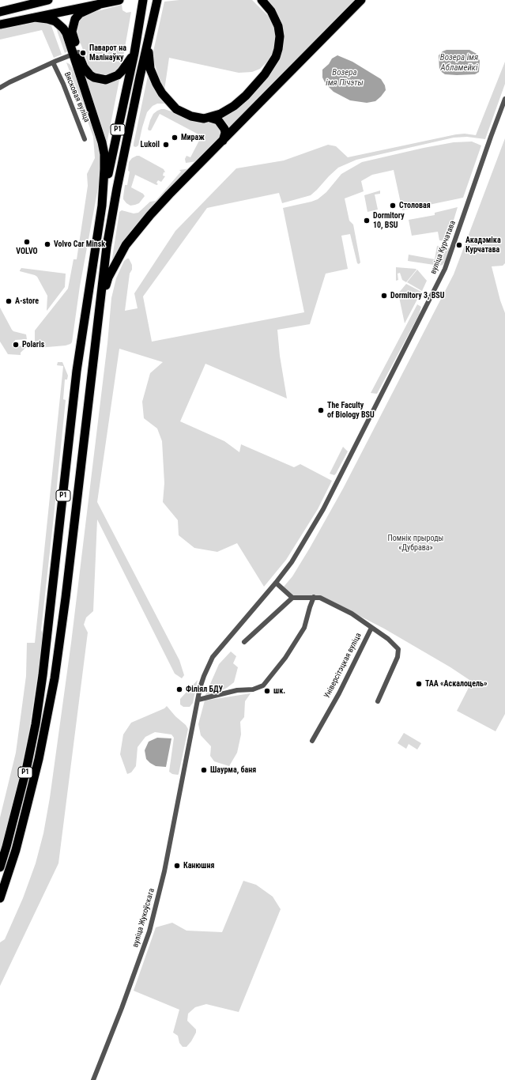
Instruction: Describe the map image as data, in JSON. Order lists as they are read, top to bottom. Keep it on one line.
{"streets":{"highway":["Р1"],"street":["Вясковая вуліца","вуліца Курчатава","Універсітэцкая вуліца","вуліца Жукоўскага"]},"crossings":[["вуліца Курчатава","вуліца Жукоўскага"]],"water":["Возера імя Абламейкі","Возера імя Пічэты"],"parks":["Помнік прыроды «Дубрава»"],"places":["Паварот на Малінаўку","Мираж","Lukoil","Столовая","Dormitory 10, BSU","VOLVO","Volvo Car Minsk","Акадэміка Курчатава","Dormitory 3, BSU","А-store","Polaris","The Faculty of Biology BSU","ТАА «Аскалоцель»","Філіял БДУ","шк.","Шаурма, баня","Канюшня"]}
